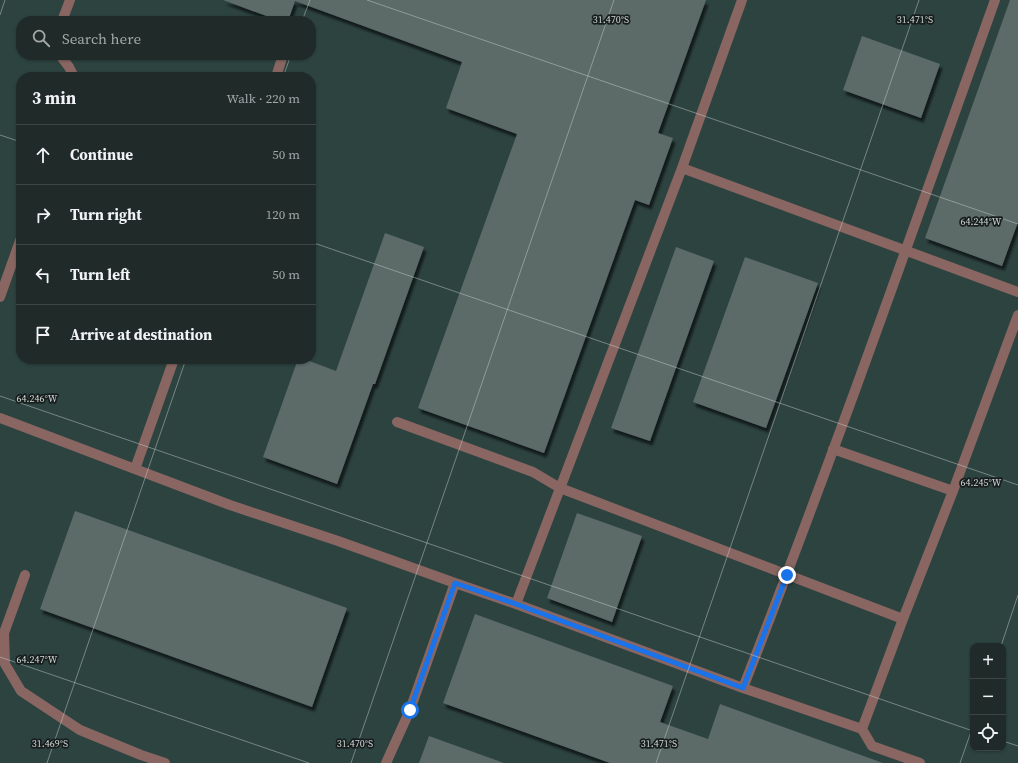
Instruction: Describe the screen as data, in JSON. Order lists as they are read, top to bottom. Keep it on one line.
{"page":{"search":"Search here","heading":["3 min","Walk · 220 m"],"list":[["Continue","50 m"],["Turn right","120 m"],["Turn left","50 m"],"Arrive at destination"],"map_buttons":["+","−"]},"coordinates":["31.470°S","31.471°S","64.244°W","64.246°W","64.245°W","64.247°W","31.469°S"]}
